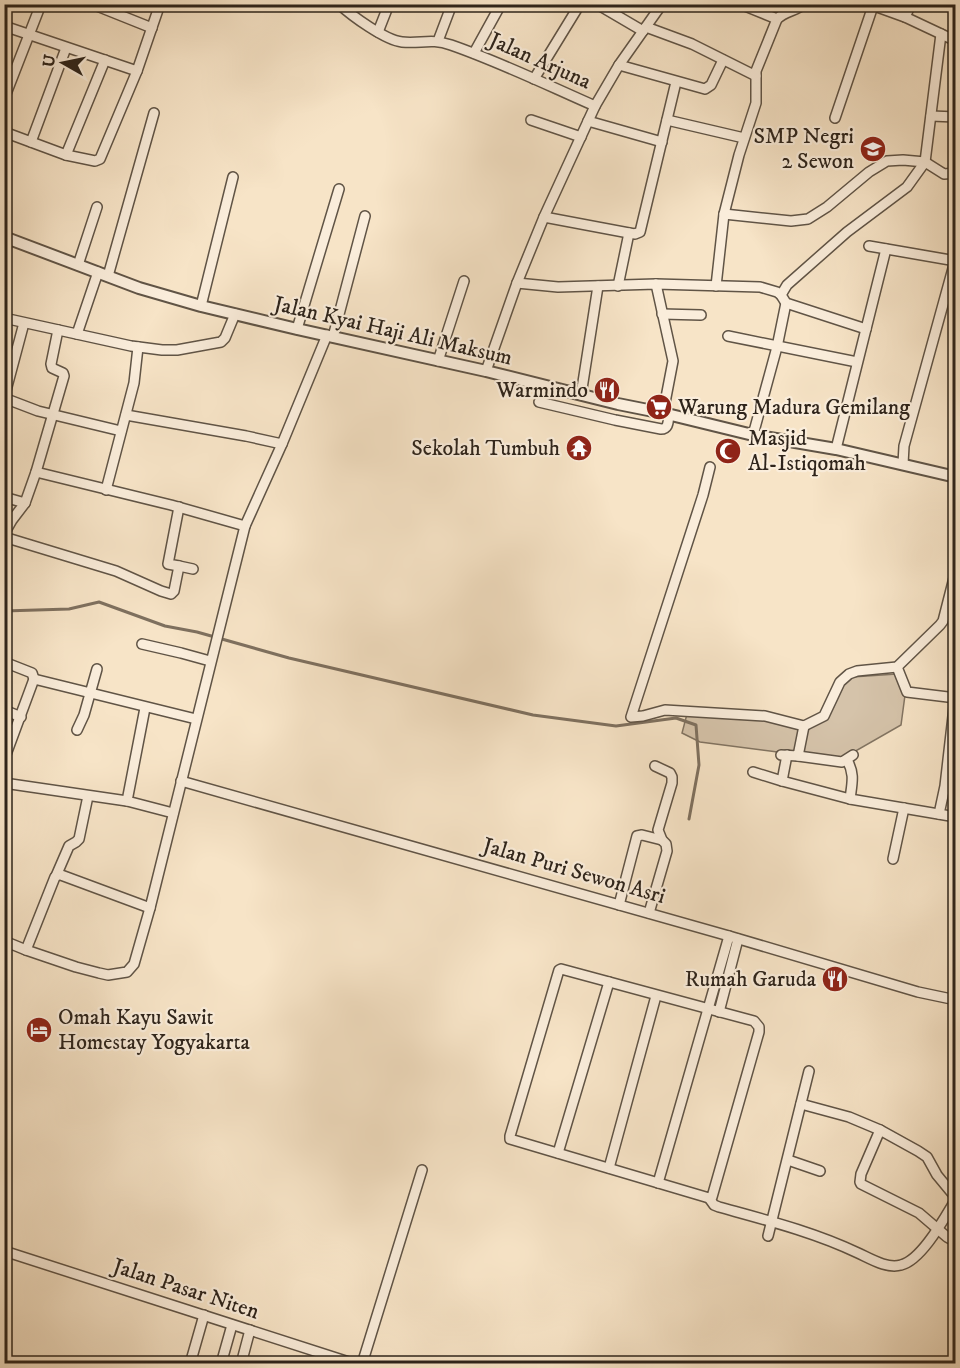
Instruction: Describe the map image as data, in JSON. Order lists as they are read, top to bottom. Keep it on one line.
{"streets":{"street":["Jalan Arjuna","Jalan Kyai Haji Ali Maksum","Jalan Puri Sewon Asri","Jalan Pasar Niten"]},"places":{"school or university":["SMP Negri 2 Sewon"],"restaurant":["Warmindo","Rumah Garuda"],"supermarket":["Warung Madura Gemilang"],"temple":["Sekolah Tumbuh"],"mosque":["Masjid Al-Istiqomah"],"hotel":["Omah Kayu Sawit Homestay Yogyakarta"]},"north":"left"}
